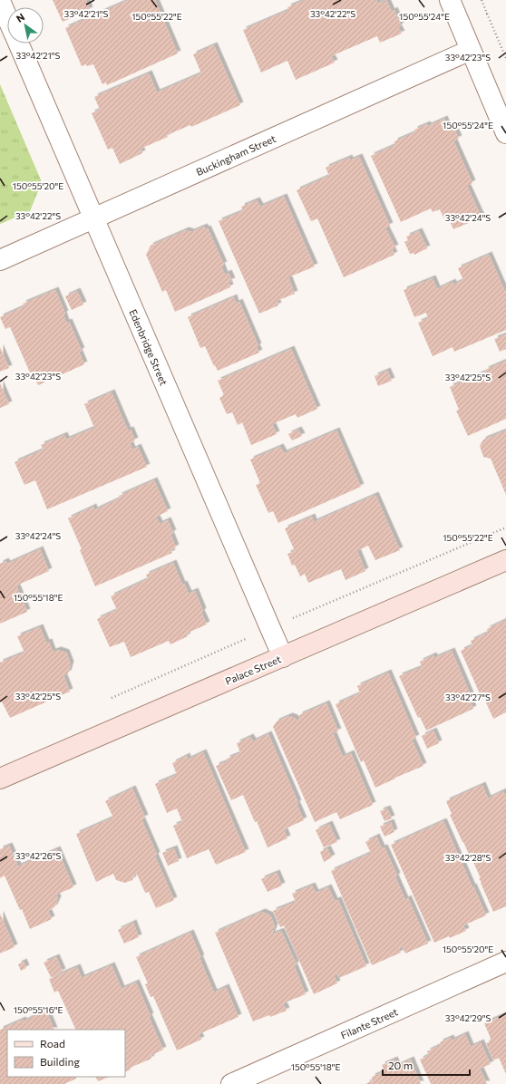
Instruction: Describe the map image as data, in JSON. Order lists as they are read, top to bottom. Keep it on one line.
{"streets":{"street":["Buckingham Street","Edenbridge Street","Palace Street","Filante Street"]},"crossings":[["Buckingham Street","Edenbridge Street"],["Edenbridge Street","Palace Street"]],"legend":["Road","Building"],"scale_bar":"20 m","north":"top left","coordinates":["33°42'21\"S","33°42'22\"S","150°55'22\"E","150°55'24\"E","33°42'23\"S","150°55'20\"E","33°42'24\"S","33°42'25\"S","150°55'18\"E","33°42'27\"S","33°42'26\"S","33°42'28\"S","150°55'16\"E","33°42'29\"S"]}
